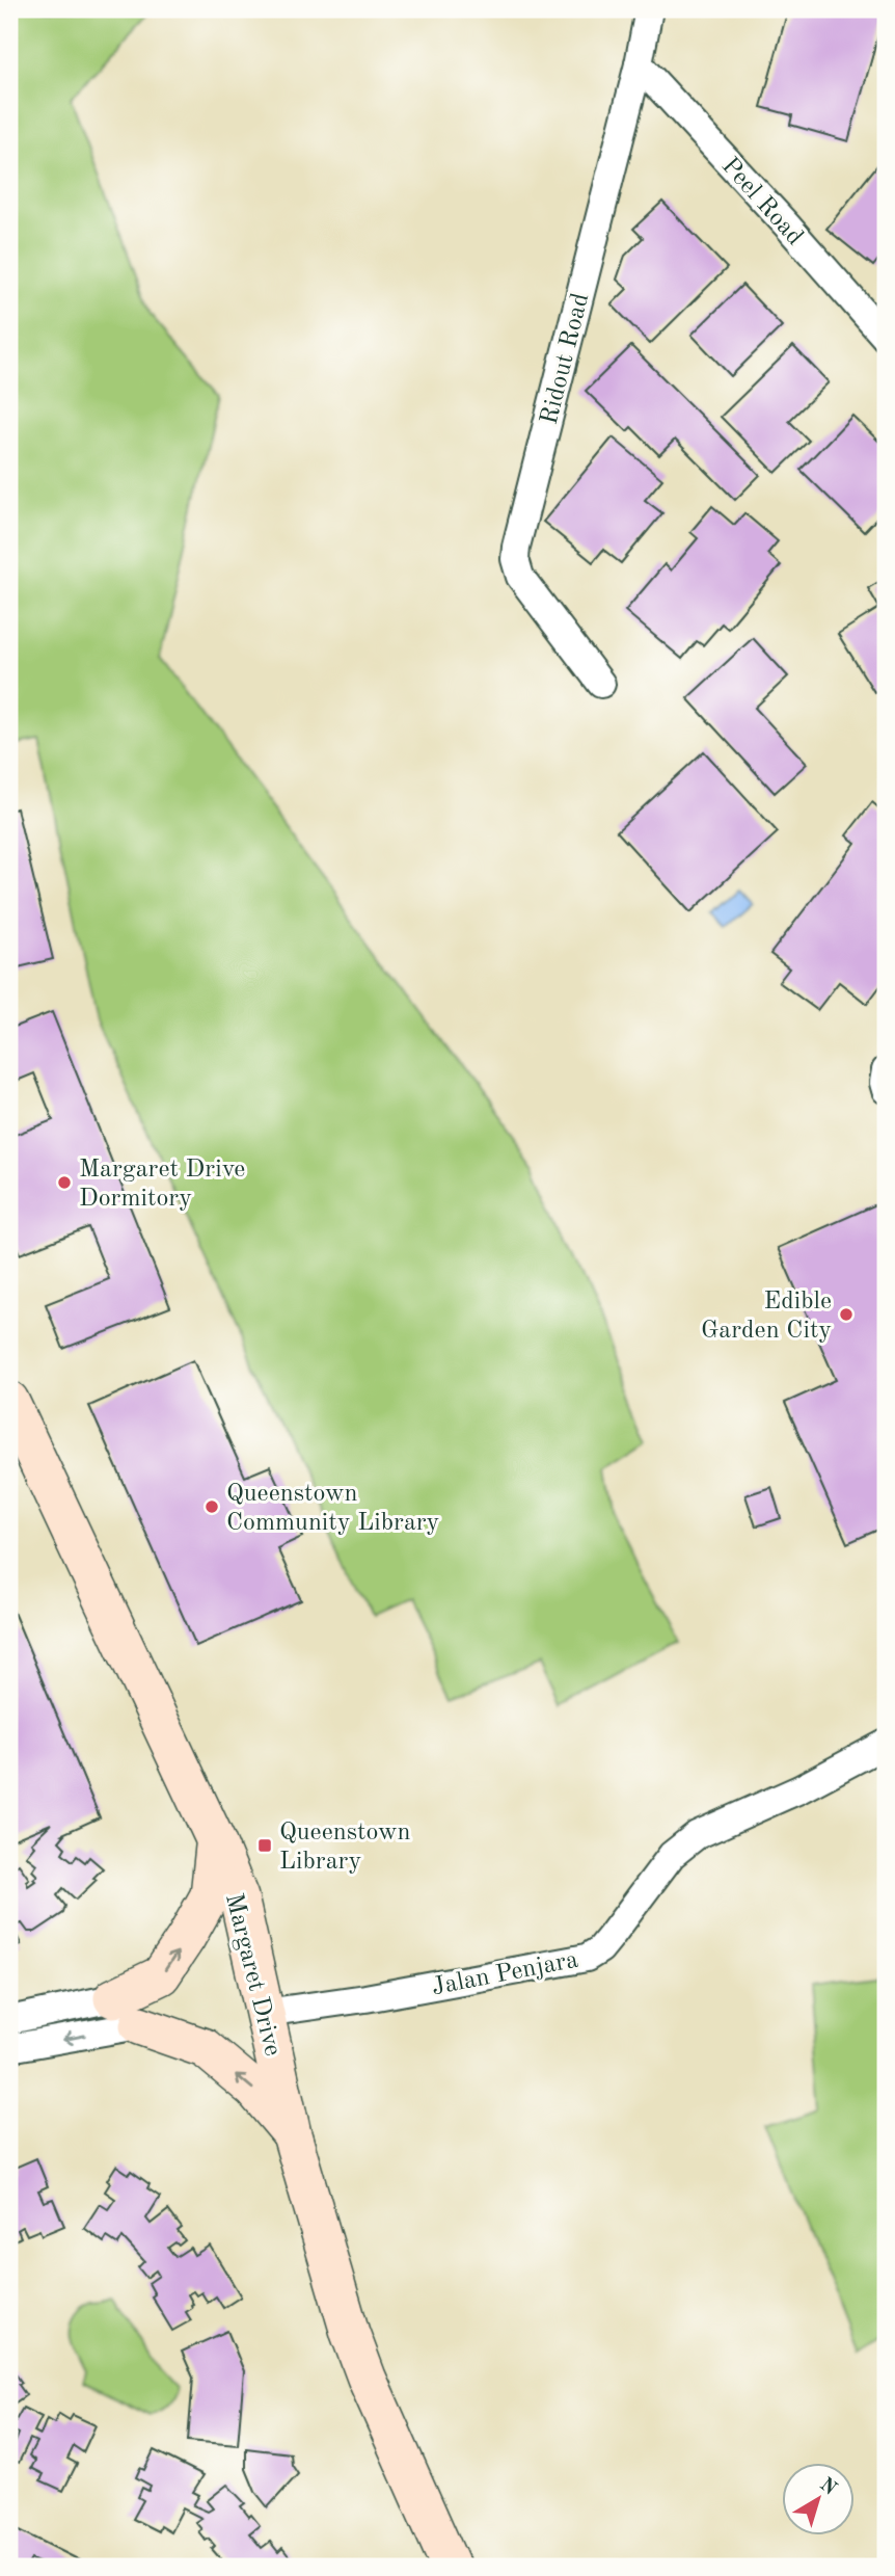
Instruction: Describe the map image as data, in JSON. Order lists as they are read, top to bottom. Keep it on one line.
{"streets":{"street":["Peel Road","Ridout Road","Jalan Penjara","Margaret Drive"]},"crossings":[["Peel Road","Ridout Road"],["Jalan Penjara","Margaret Drive"]],"places":{"other":["Margaret Drive Dormitory","Edible Garden City","Queenstown Community Library"],"transit":["Queenstown Library"]},"north":"top right"}
